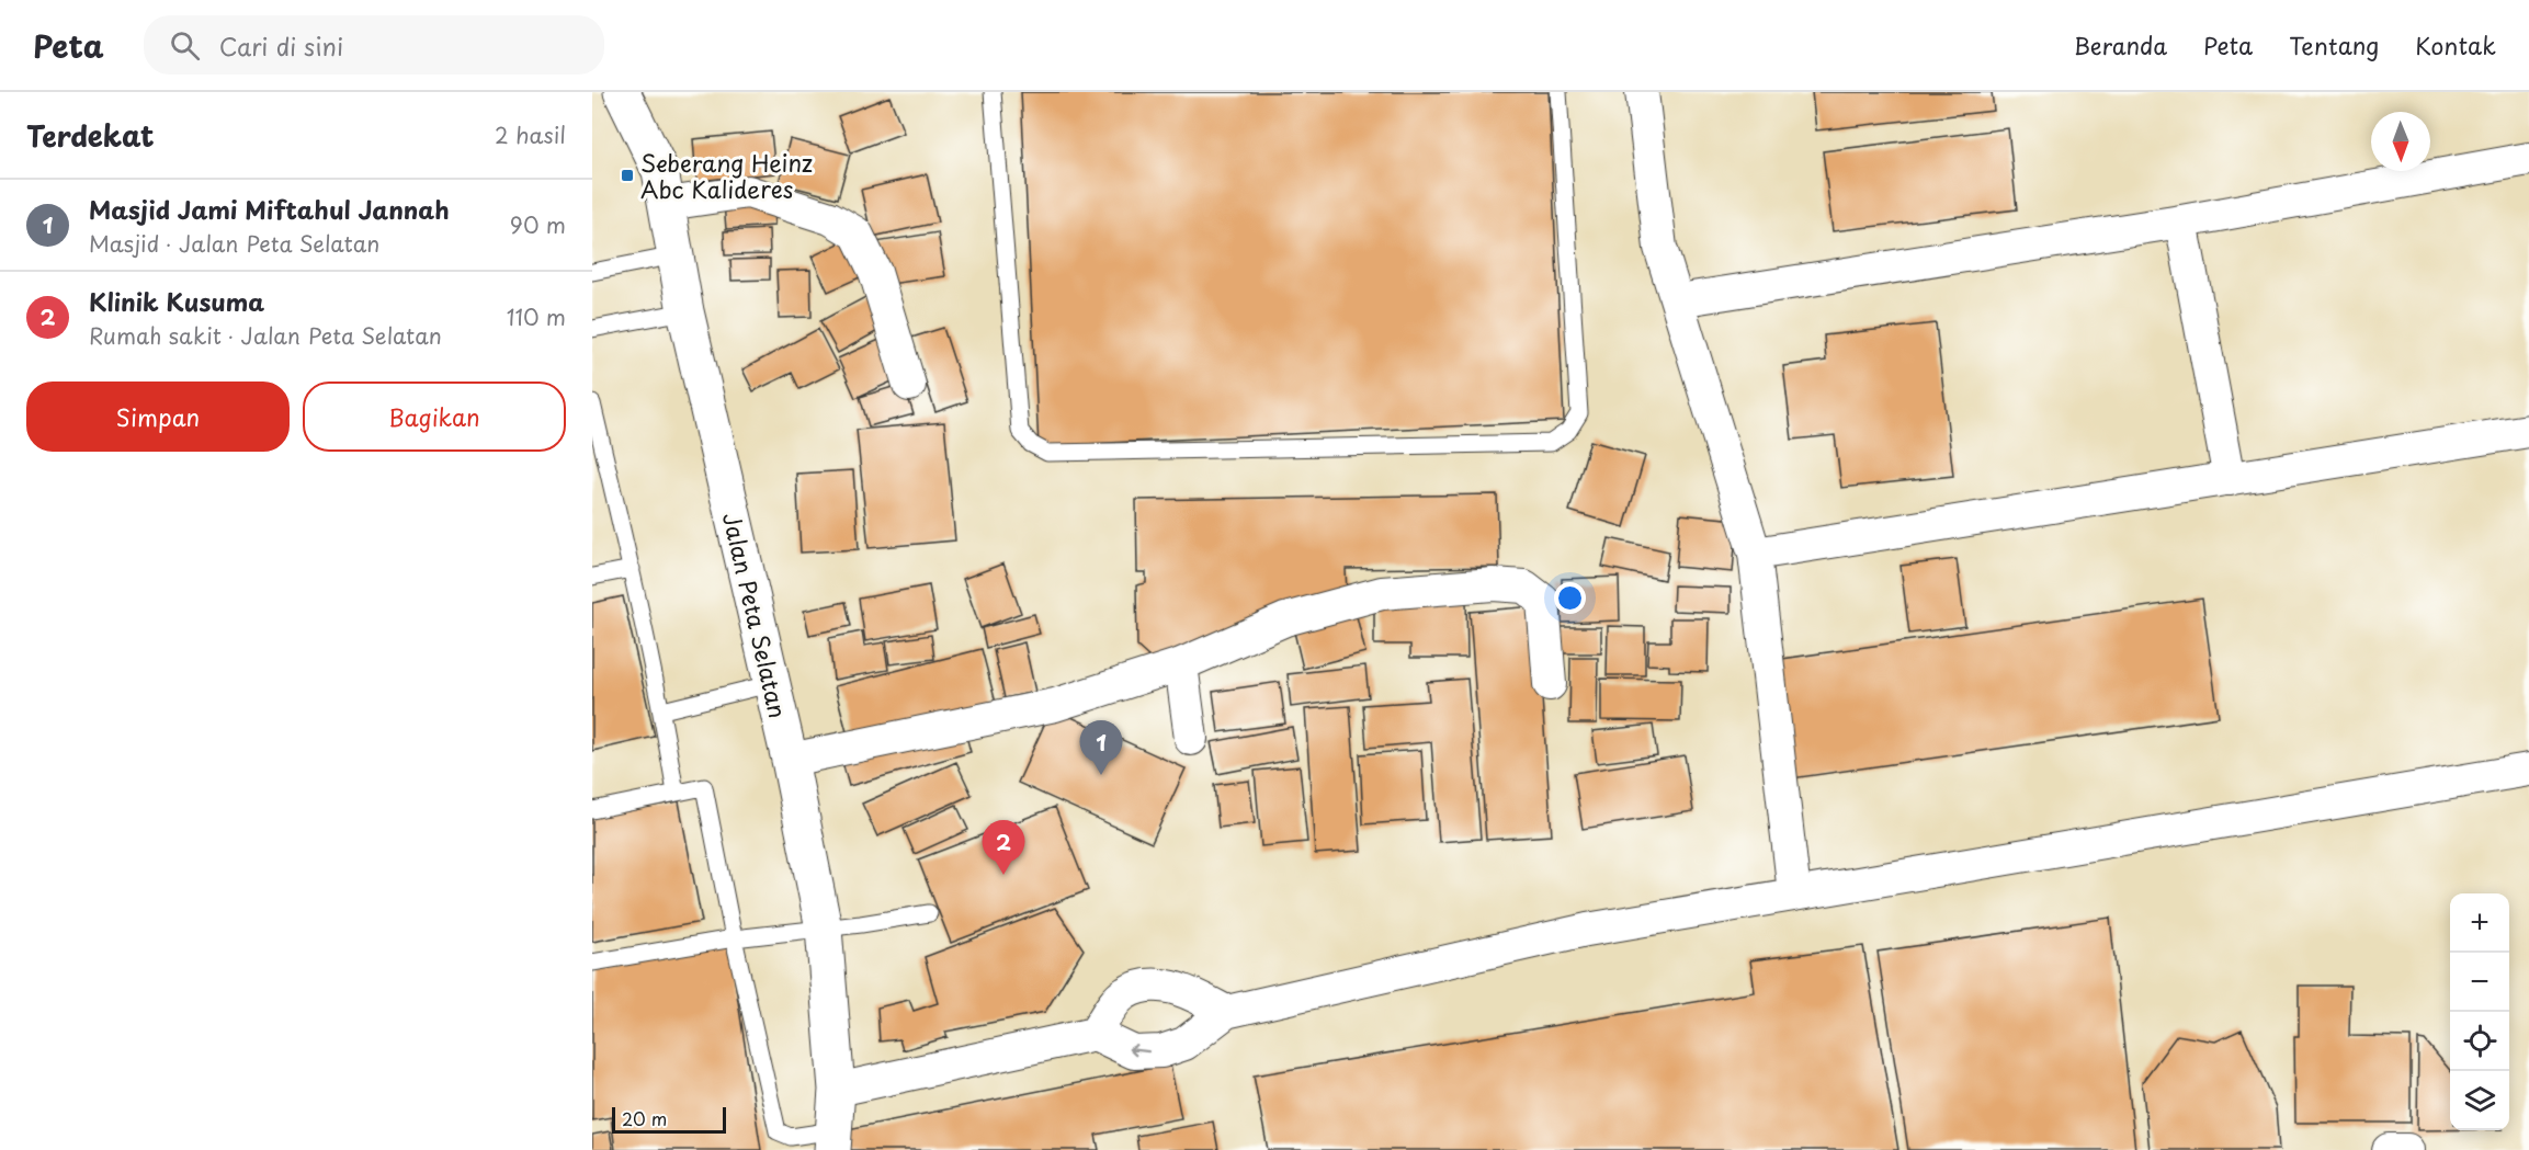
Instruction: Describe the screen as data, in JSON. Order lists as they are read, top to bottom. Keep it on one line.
{"streets":{"main road":["Jalan Peta Selatan"]},"places":{"transit":["Seberang Heinz Abc Kalideres"]},"scale_bar":"20 m","north":"bottom","page":{"header":"Peta","search":"Cari di sini","nav":["Beranda","Peta","Tentang","Kontak"],"heading":["Terdekat","2 hasil"],"list":[{"mark":"1","name":"Masjid Jami Miftahul Jannah","note":"Masjid · Jalan Peta Selatan","value":"90 m"},{"mark":"2","name":"Klinik Kusuma","note":"Rumah sakit · Jalan Peta Selatan","value":"110 m"}],"buttons":["Simpan","Bagikan"],"pins":["1","2"],"map_buttons":["+","−"],"scale":"20 m"}}
